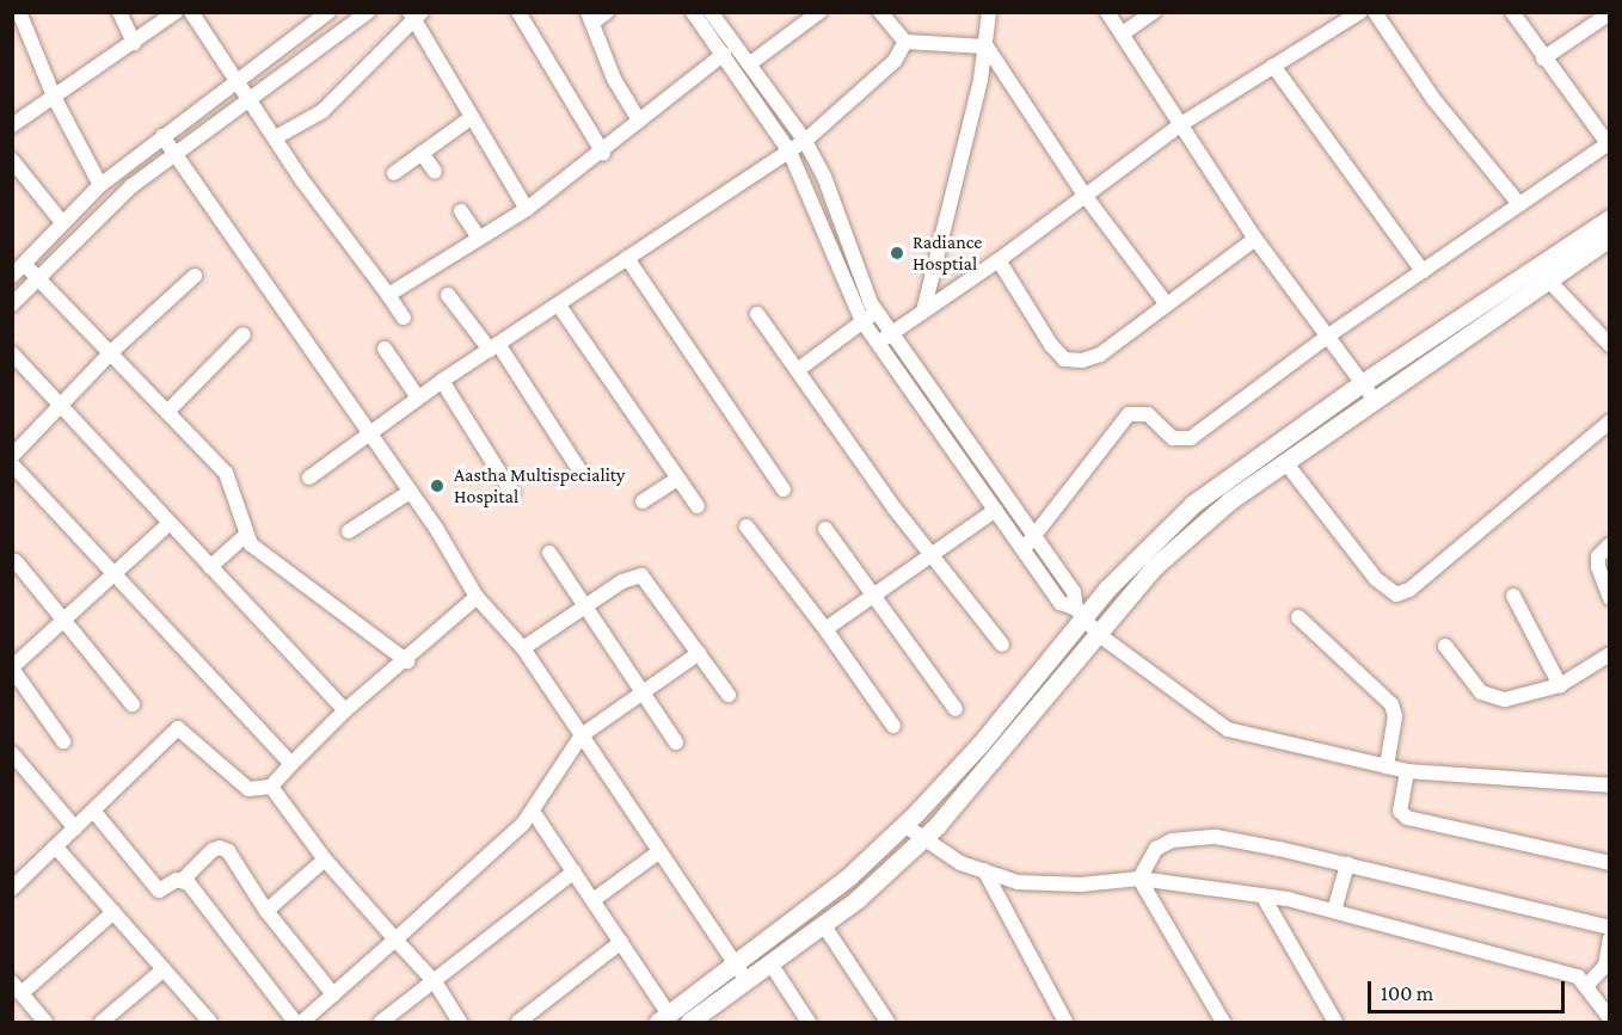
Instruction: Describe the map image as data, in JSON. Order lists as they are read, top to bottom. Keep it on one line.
{"places":["Radiance Hosptial","Aastha Multispeciality Hospital"],"scale_bar":"100 m"}
